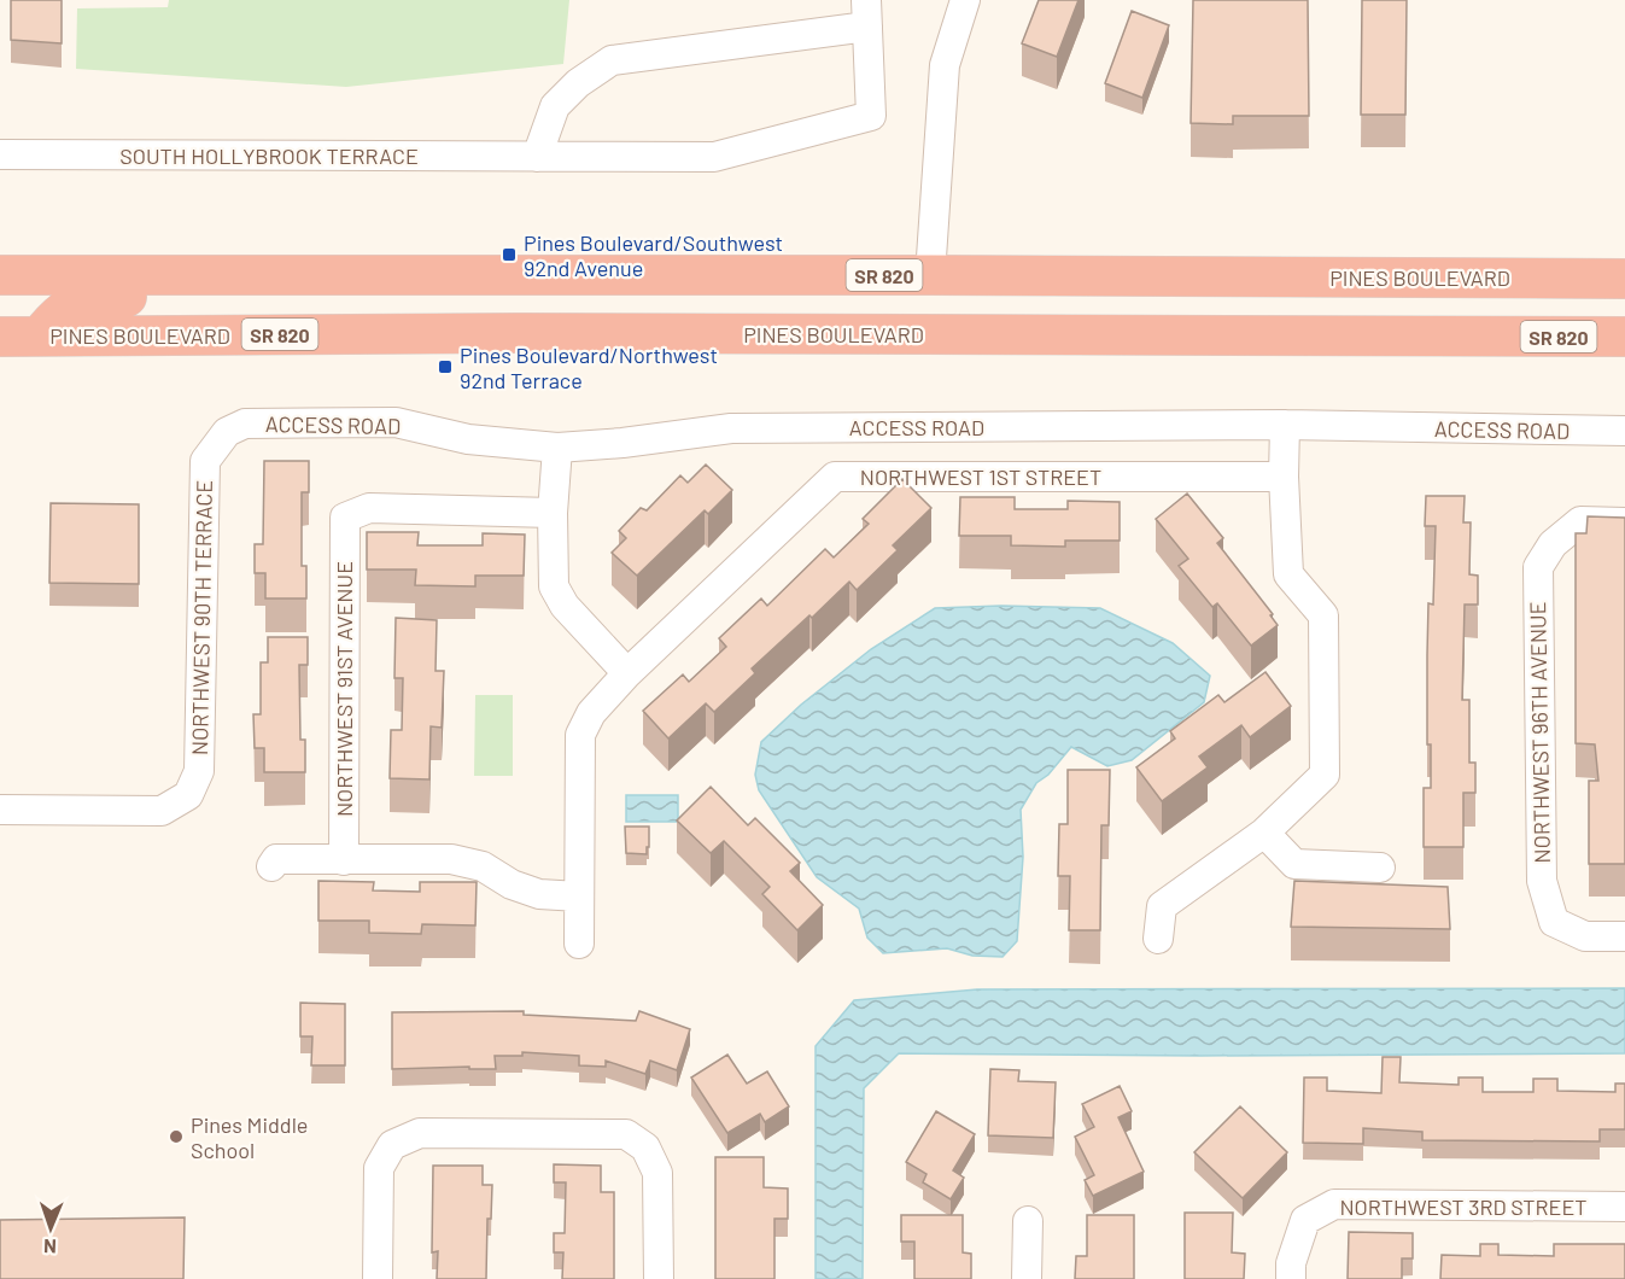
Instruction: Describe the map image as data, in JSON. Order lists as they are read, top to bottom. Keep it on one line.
{"streets":{"highway":["SR 820","PINES BOULEVARD"],"street":["SOUTH HOLLYBROOK TERRACE","ACCESS ROAD","NORTHWEST 1ST STREET","NORTHWEST 90TH TERRACE","NORTHWEST 91ST AVENUE","NORTHWEST 96TH AVENUE","NORTHWEST 3RD STREET"]},"crossings":[["ACCESS ROAD","NORTHWEST 90TH TERRACE"]],"places":{"transit":["Pines Boulevard/Southwest 92nd Avenue","Pines Boulevard/Northwest 92nd Terrace"],"other":["Pines Middle School"]},"north":"bottom"}
